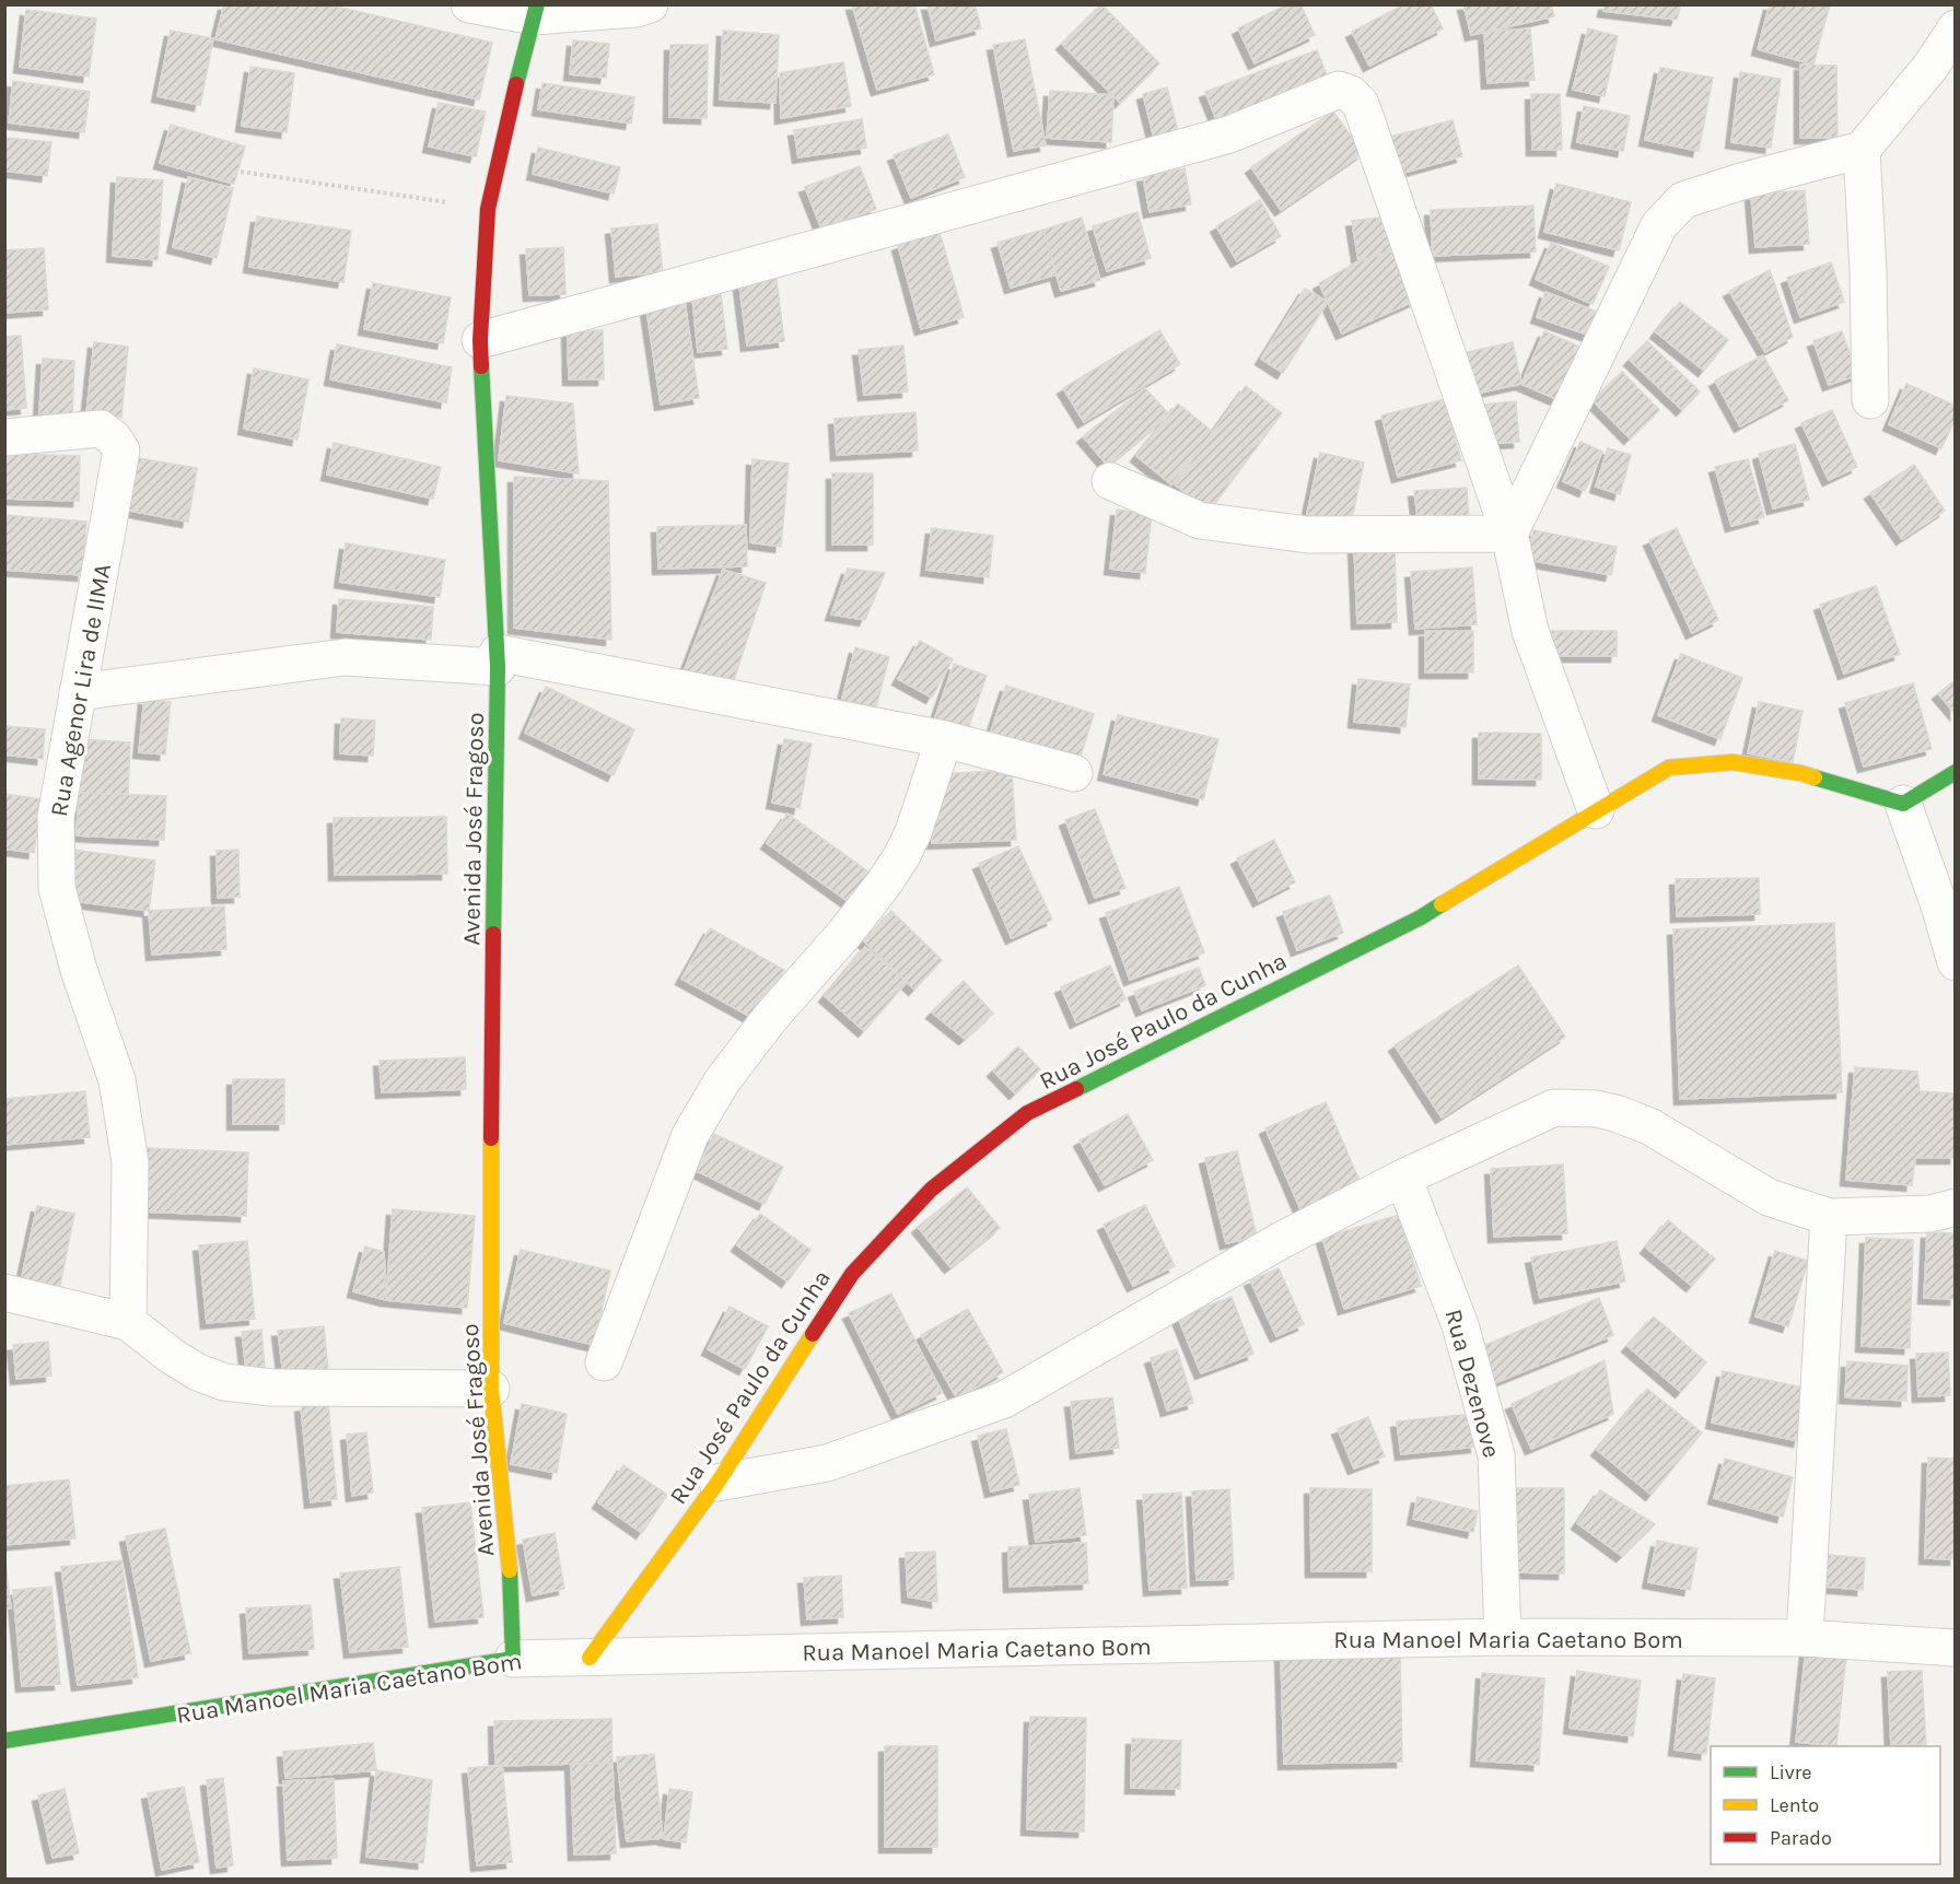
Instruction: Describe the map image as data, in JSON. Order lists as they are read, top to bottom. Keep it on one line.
{"streets":{"street":["Rua Agenor Lira de lIMA","Avenida José Fragoso","Rua José Paulo da Cunha","Rua Dezenove","Rua Manoel Maria Caetano Bom"]},"crossings":[["Avenida José Fragoso","Rua Manoel Maria Caetano Bom"],["Rua José Paulo da Cunha","Rua Manoel Maria Caetano Bom"],["Rua Dezenove","Rua Manoel Maria Caetano Bom"]],"legend":["Livre","Lento","Parado"]}
